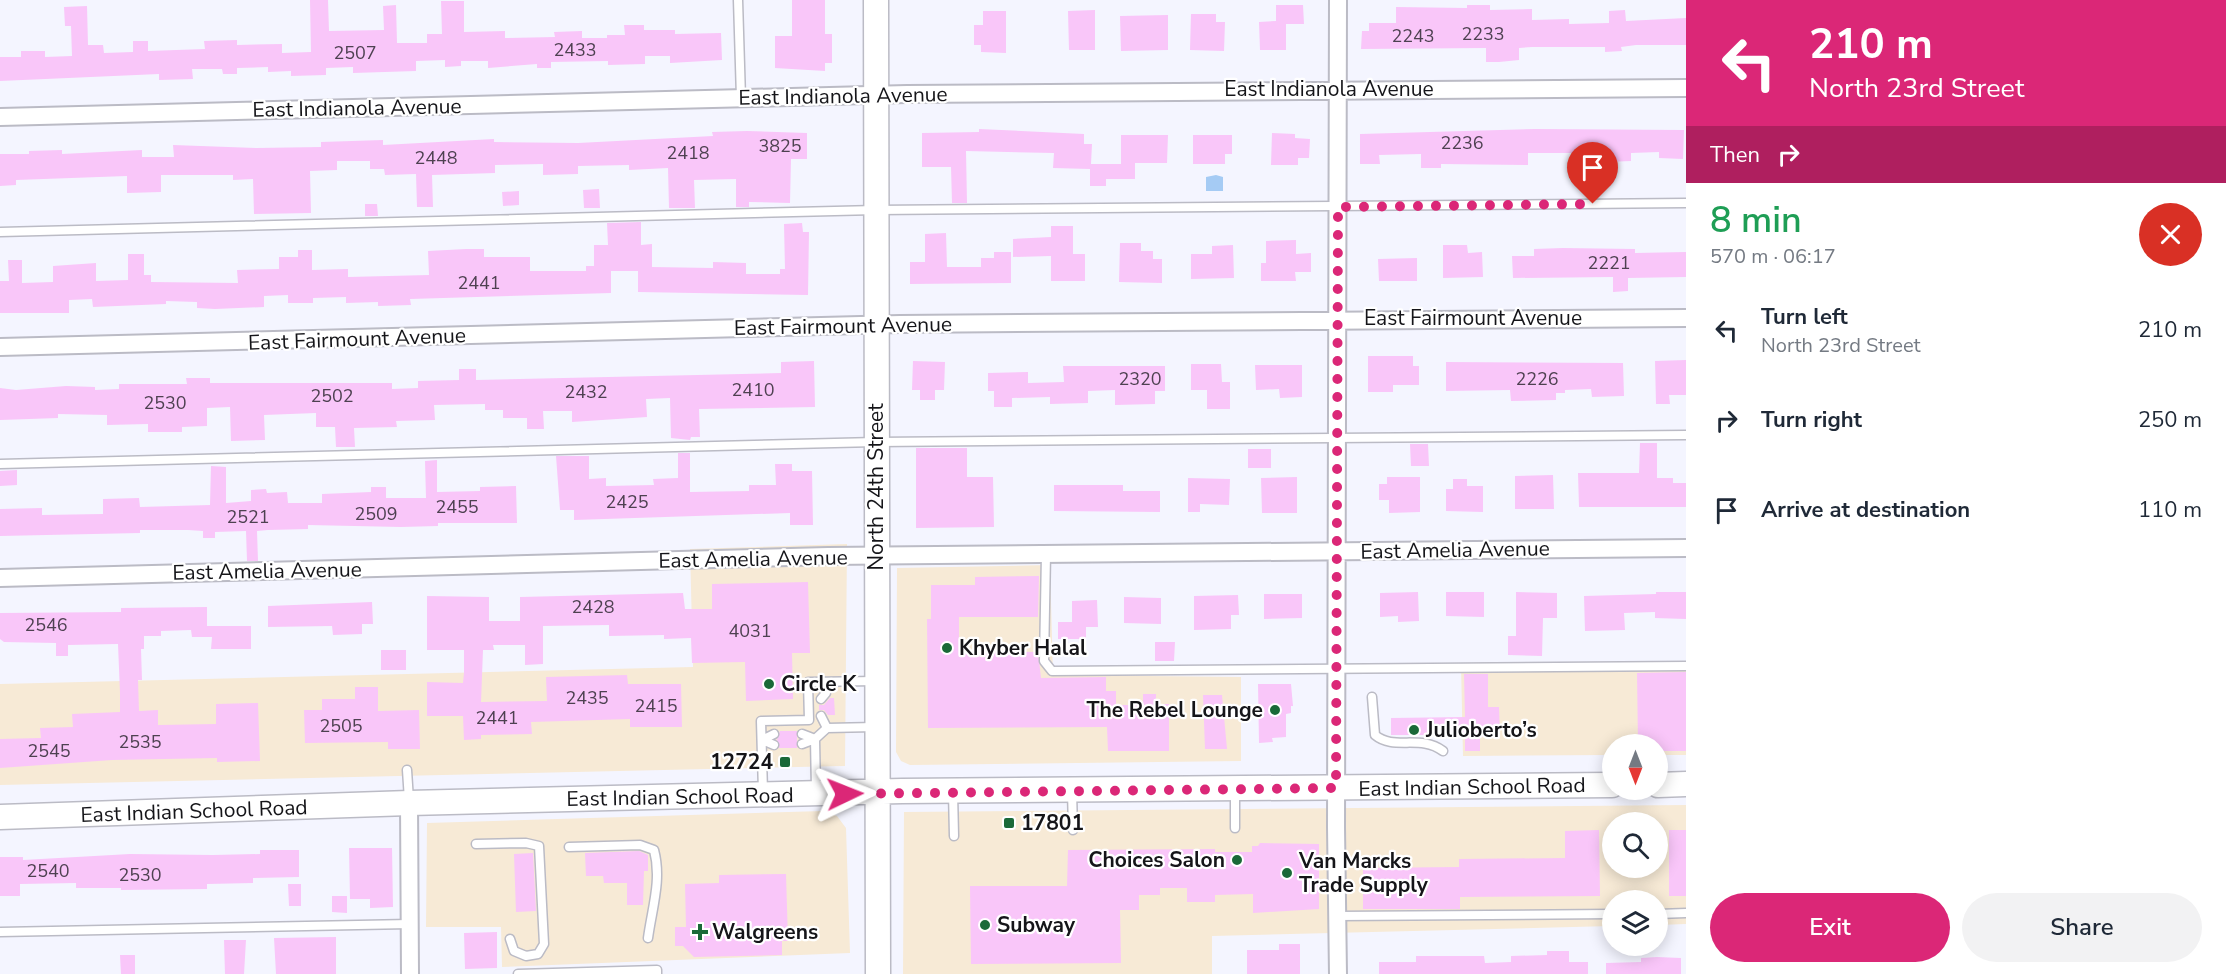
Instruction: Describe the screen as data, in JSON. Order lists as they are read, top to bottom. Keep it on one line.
{"streets":{"main road":["North 24th Street","East Indian School Road"],"street":["East Indianola Avenue","East Fairmount Avenue","East Amelia Avenue"]},"crossings":[["East Indianola Avenue","North 24th Street"],["East Fairmount Avenue","North 24th Street"],["North 24th Street","East Amelia Avenue"],["North 24th Street","East Indian School Road"]],"places":{"other":["Khyber Halal","Circle K","The Rebel Lounge","Julioberto’s","Choices Salon","Van Marcks Trade Supply","Subway"],"transit":["12724","17801"],"health":["Walgreens"]},"house_numbers":["2233","2243","2433","2507","2236","3825","2418","2448","2221","2441","2320","2226","2410","2432","2502","2530","2425","2455","2509","2521","2428","2546","4031","2435","2415","2441","2505","2535","2545","2540","2530"],"north":"bottom","page":{"turn":["210 m","North 23rd Street"],"then":"Then","heading":["8 min","570 m · 06:17"],"list":[{"name":"Turn left","note":"North 23rd Street","value":"210 m"},{"name":"Turn right","value":"250 m"},{"name":"Arrive at destination","value":"110 m"}],"buttons":["Exit","Share"]}}
